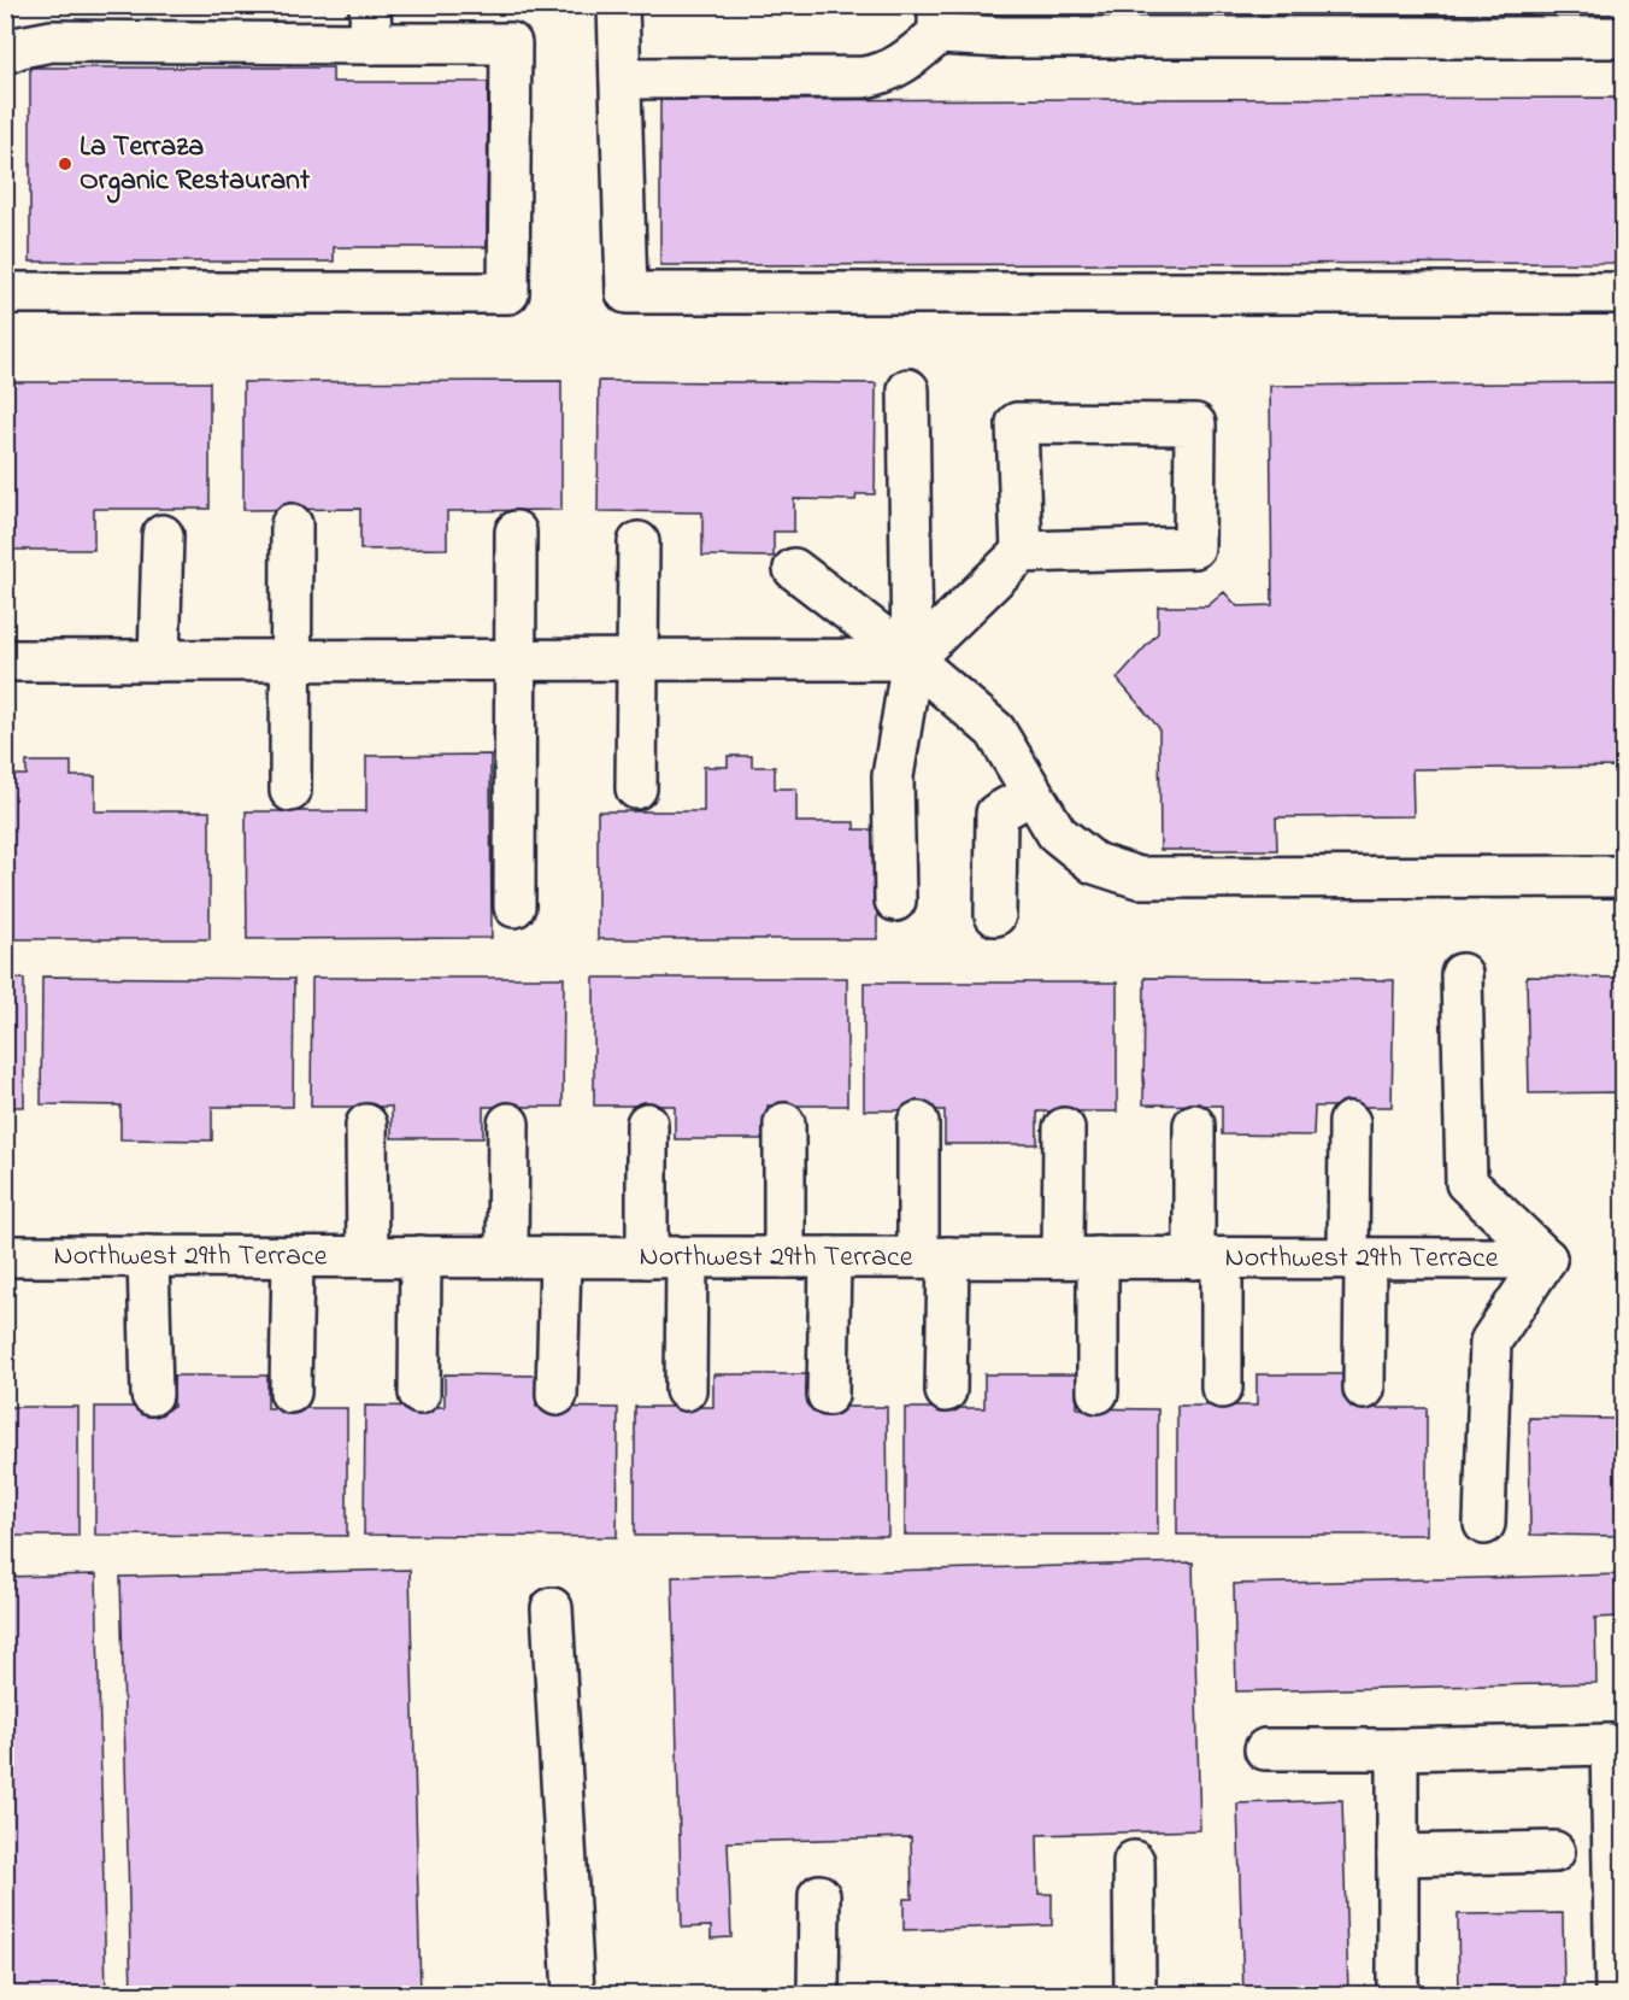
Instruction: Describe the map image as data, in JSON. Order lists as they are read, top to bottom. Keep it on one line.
{"streets":{"street":["Northwest 29th Terrace"]},"places":["La Terraza Organic Restaurant"]}
